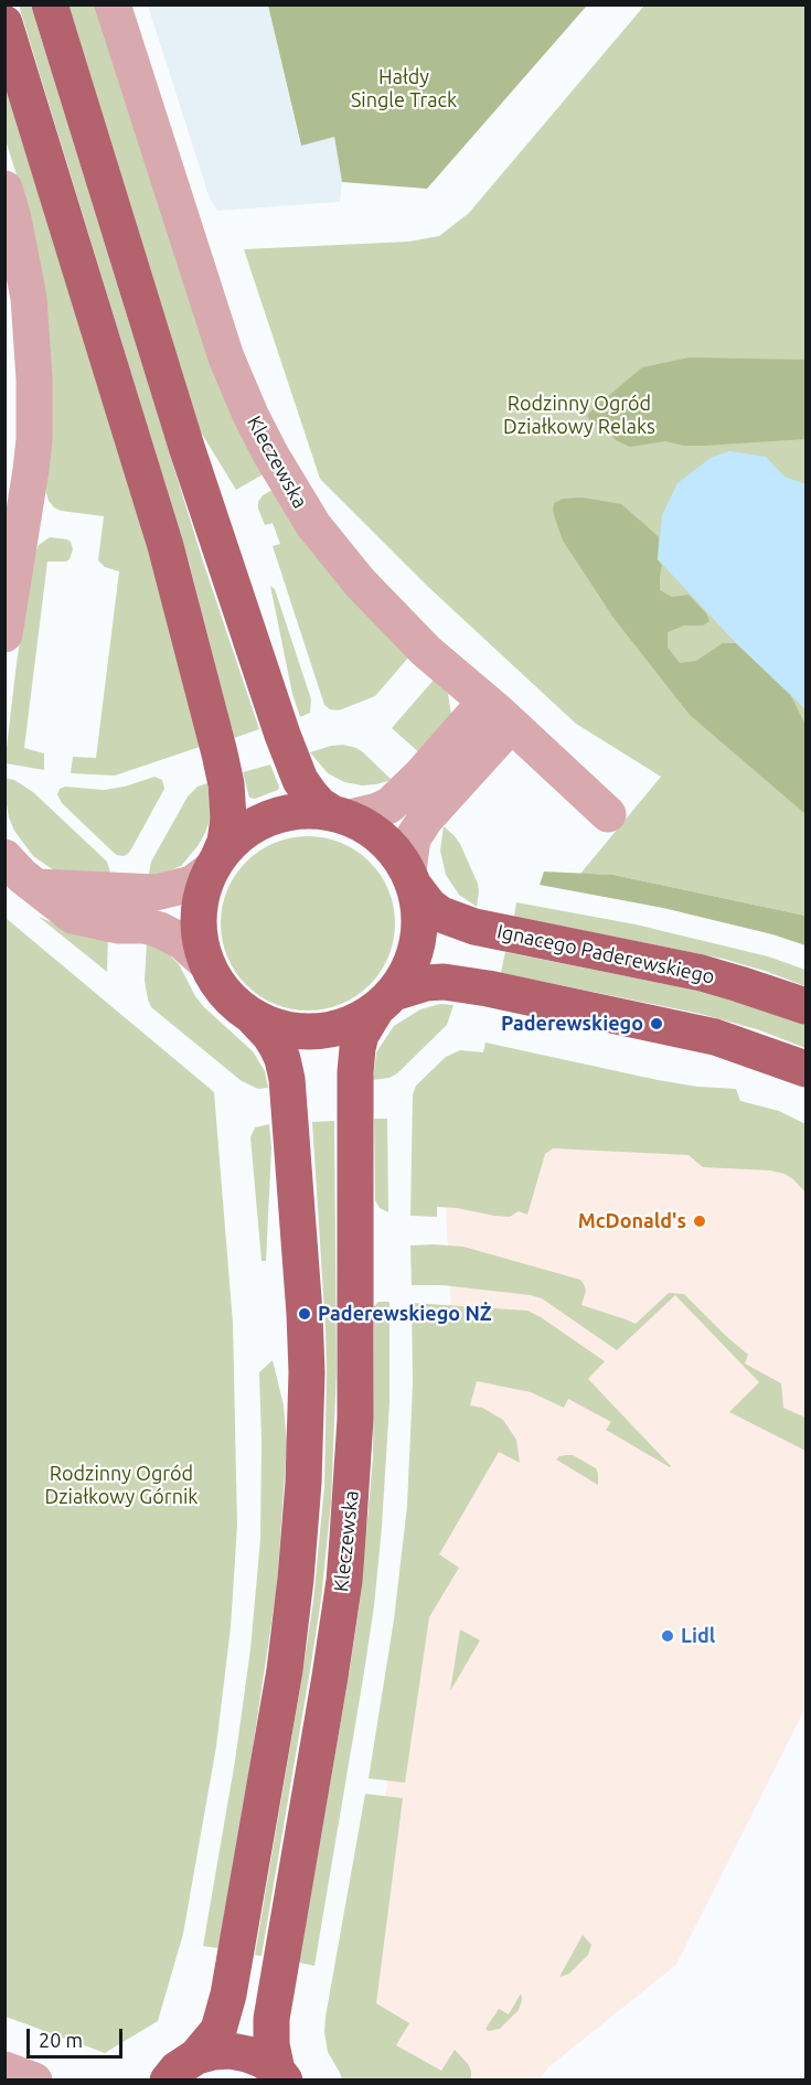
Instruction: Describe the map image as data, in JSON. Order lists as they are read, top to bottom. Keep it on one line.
{"streets":{"main road":["Kleczewska","Ignacego Paderewskiego"]},"crossings":[["Kleczewska","Ignacego Paderewskiego"]],"parks":["Hałdy Single Track","Rodzinny Ogród Działkowy Relaks","Rodzinny Ogród Działkowy Górnik"],"places":["Paderewskiego","McDonald's","Paderewskiego NŻ","Lidl"],"scale_bar":"20 m"}
